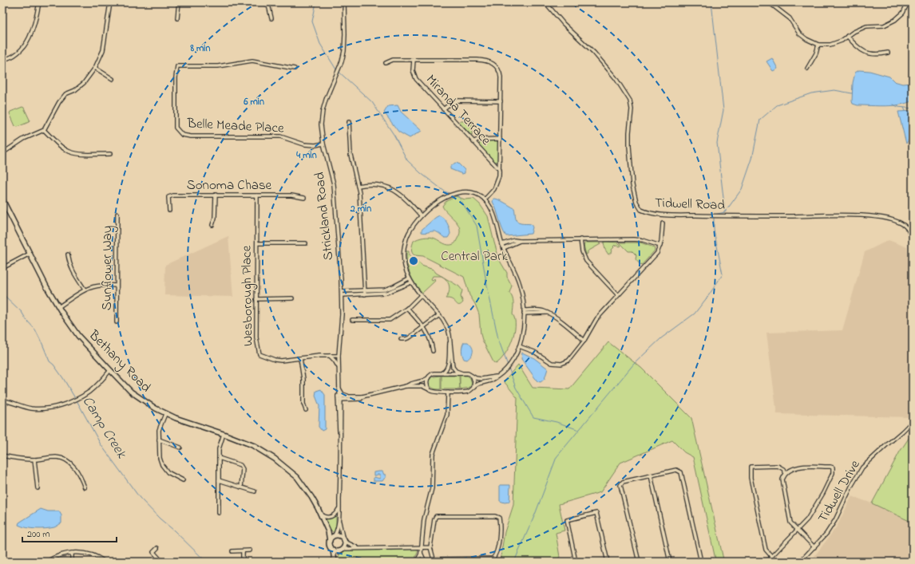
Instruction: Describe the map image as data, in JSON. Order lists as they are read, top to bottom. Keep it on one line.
{"streets":{"street":["Miranda Terrace","Belle Meade Place","Sonoma Chase","Tidwell Road","Strickland Road","Sunflower Way","Wesborough Place","Bethany Road","Tidwell Drive"]},"crossings":[["Belle Meade Place","Strickland Road"],["Sonoma Chase","Wesborough Place"],["Strickland Road","Wesborough Place"]],"water":["Camp Creek"],"parks":["Central Park"],"scale_bar":"200 m","rings":["8 min","6 min","4 min","2 min"]}
